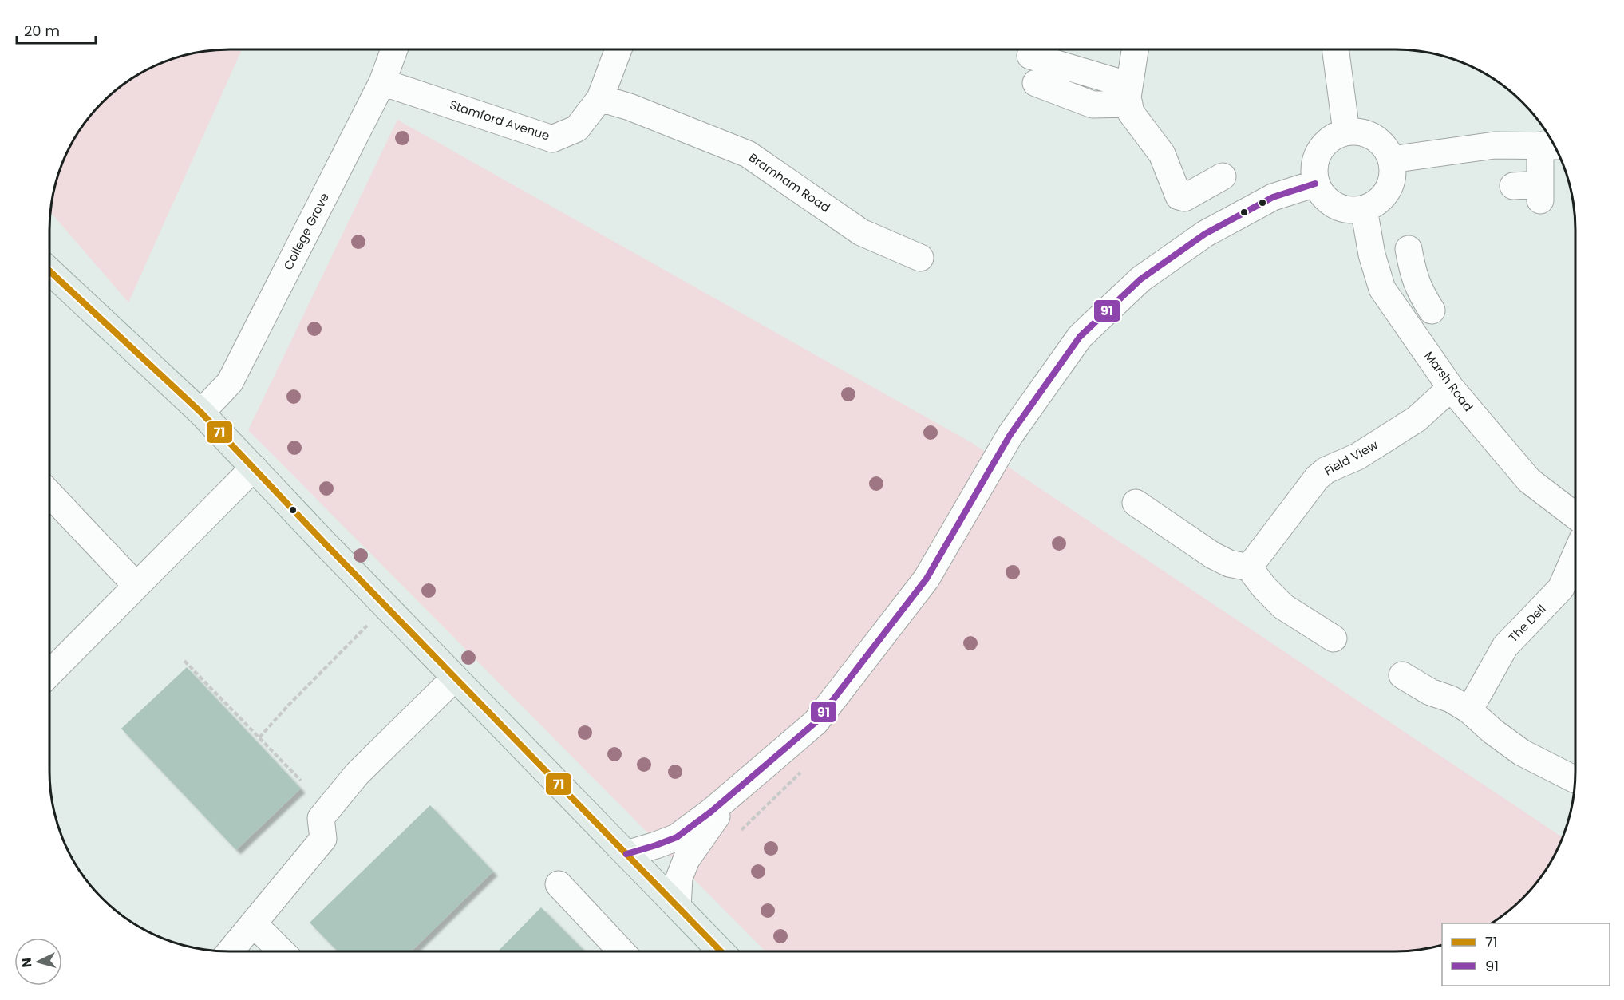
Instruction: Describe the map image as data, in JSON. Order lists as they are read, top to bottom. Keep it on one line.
{"streets":{"street":["Stamford Avenue","Bramham Road","College Grove","Marsh Road","Field View","The Dell"]},"crossings":[["Stamford Avenue","Bramham Road"],["Stamford Avenue","College Grove"],["Marsh Road","Field View"]],"lines":["transit line 91","transit line 71"],"legend":["71","91"],"scale_bar":"20 m","north":"left"}
